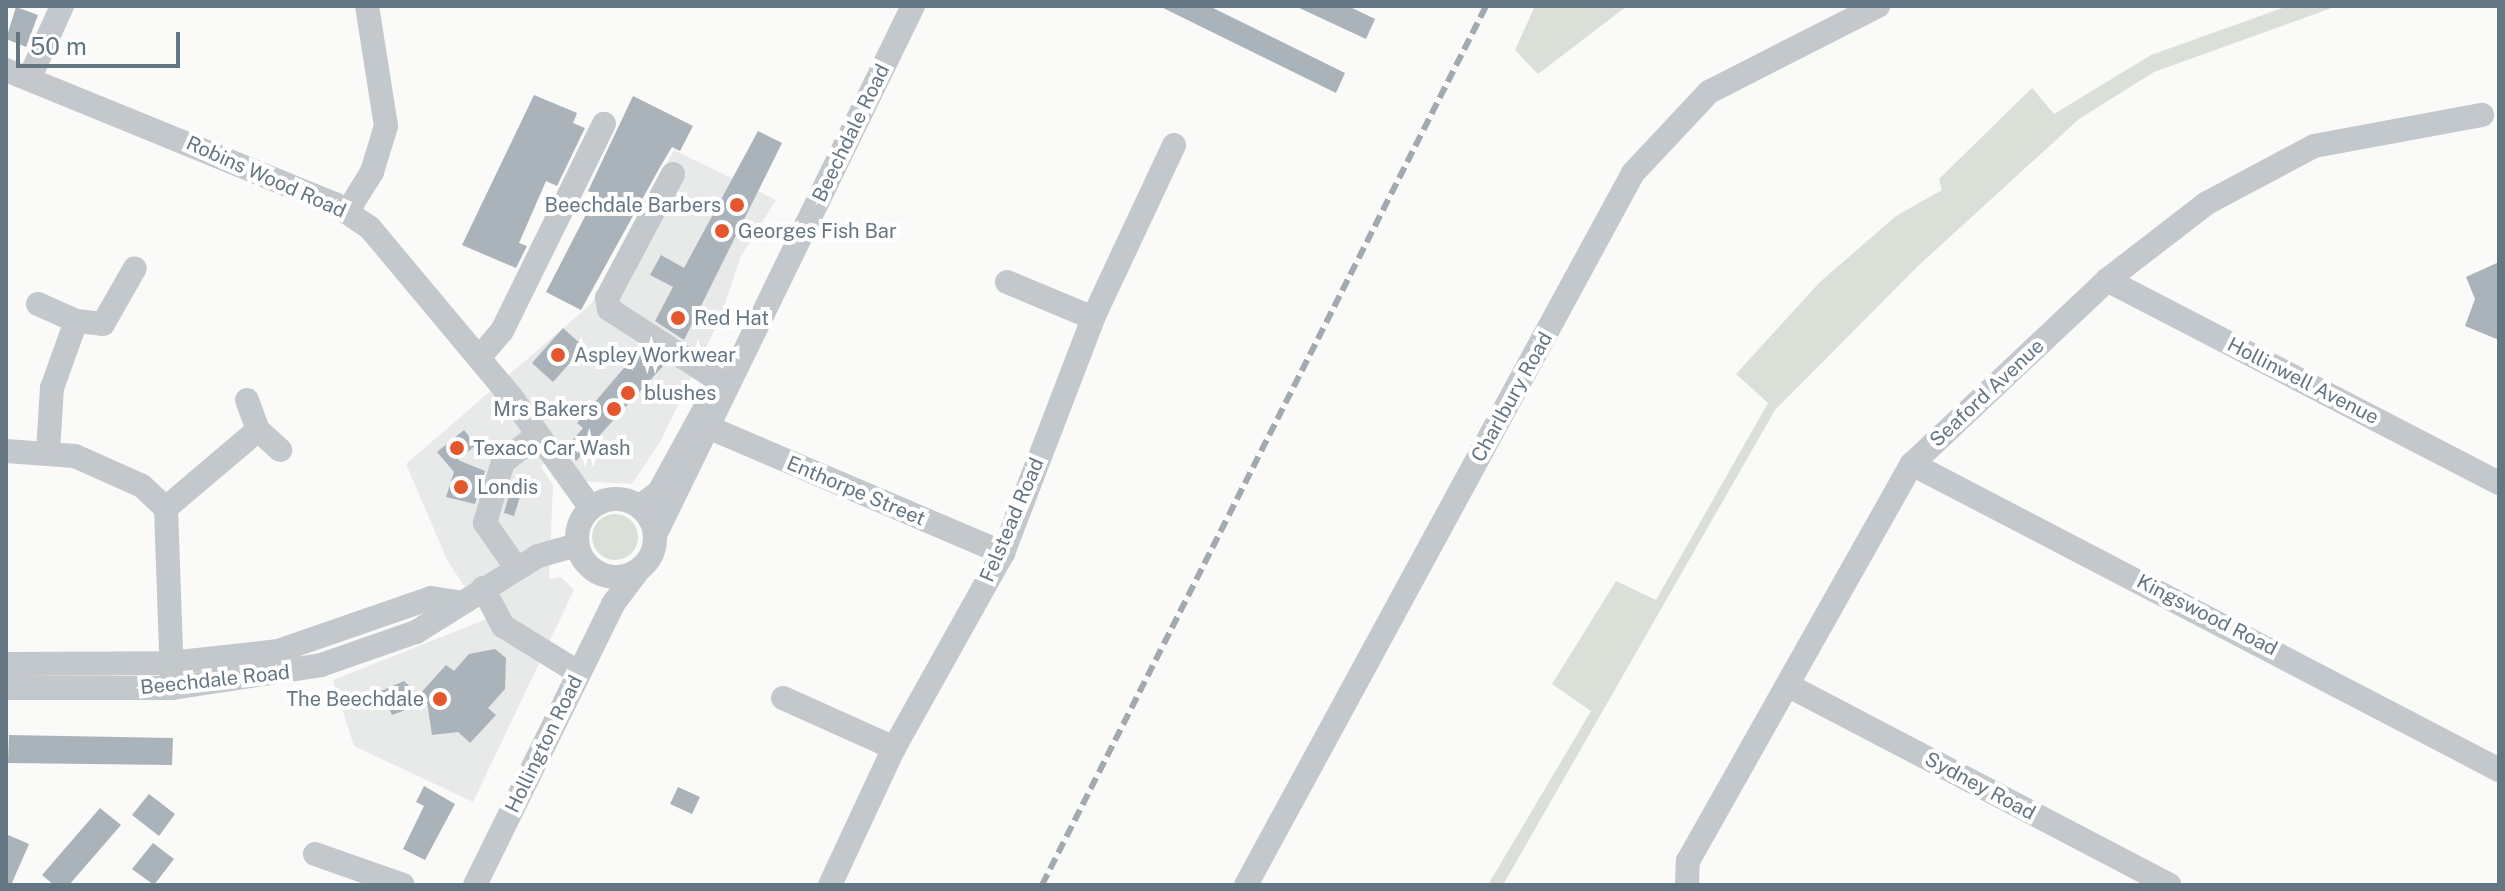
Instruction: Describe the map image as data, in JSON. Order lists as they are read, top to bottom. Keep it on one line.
{"streets":{"street":["Beechdale Road","Robins Wood Road","Hollinwell Avenue","Seaford Avenue","Charlbury Road","Enthorpe Street","Felstead Road","Kingswood Road","Hollington Road","Sydney Road"]},"crossings":[["Beechdale Road","Robins Wood Road"],["Beechdale Road","Enthorpe Street"],["Beechdale Road","Hollington Road"],["Robins Wood Road","Hollington Road"],["Hollinwell Avenue","Seaford Avenue"],["Seaford Avenue","Kingswood Road"],["Seaford Avenue","Sydney Road"],["Enthorpe Street","Felstead Road"]],"places":["Beechdale Barbers","Georges Fish Bar","Red Hat","Aspley Workwear","blushes","Mrs Bakers","Texaco Car Wash","Londis","The Beechdale"],"scale_bar":"50 m"}
